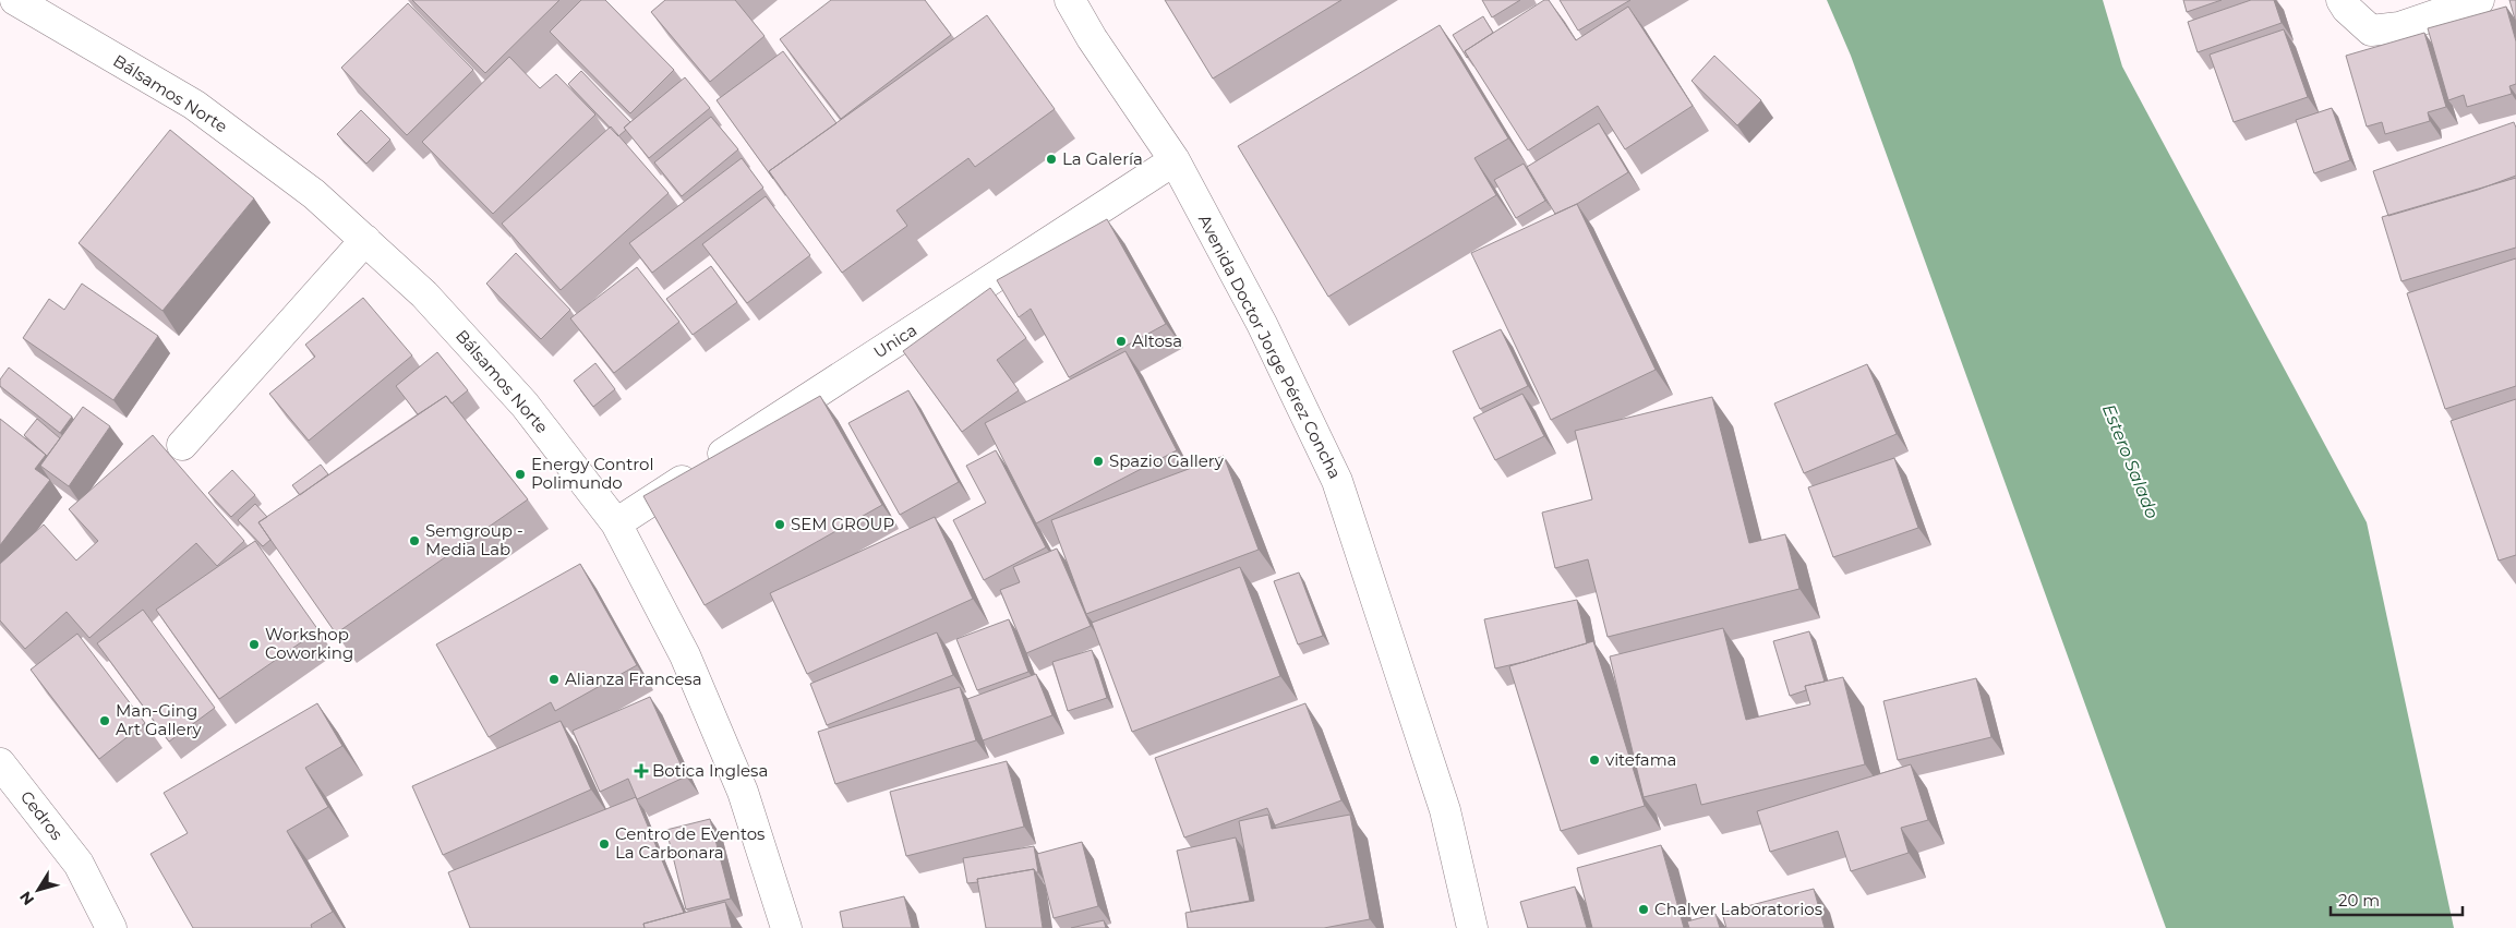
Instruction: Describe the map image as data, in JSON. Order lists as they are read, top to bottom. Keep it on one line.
{"streets":{"street":["Bálsamos Norte","Unica","Avenida Doctor Jorge Pérez Concha","Cedros"]},"crossings":[["Bálsamos Norte","Unica"],["Unica","Avenida Doctor Jorge Pérez Concha"]],"water":["Estero Salado"],"places":{"other":["La Galería","Altosa","Spazio Gallery","Energy Control Polimundo","SEM GROUP","Semgroup - Media Lab","Workshop Coworking","Alianza Francesa","Man-Ging Art Gallery","vitefama","Centro de Eventos La Carbonara","Chalver Laboratorios"],"health":["Botica Inglesa"]},"scale_bar":"20 m","north":"bottom left"}
